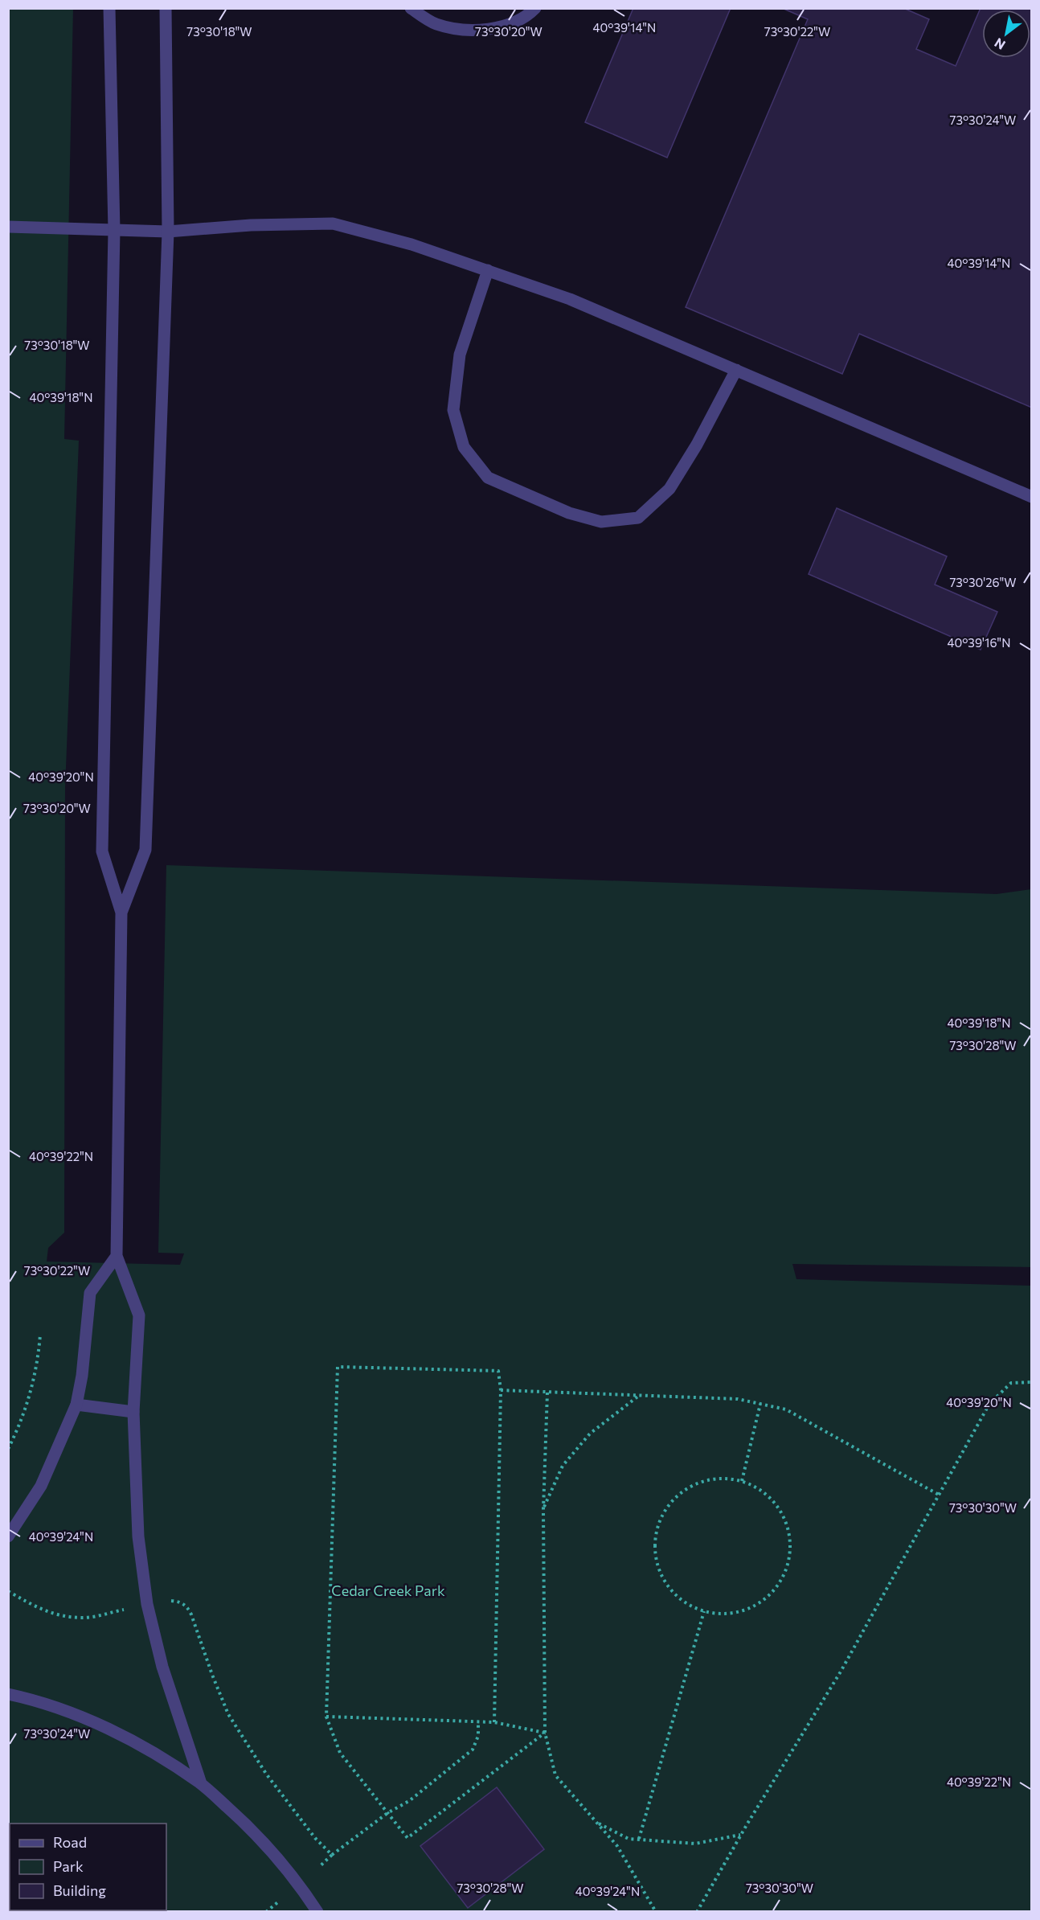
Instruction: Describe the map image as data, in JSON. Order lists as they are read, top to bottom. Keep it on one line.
{"parks":["Cedar Creek Park"],"legend":["Road","Park","Building"],"north":"bottom left","coordinates":["40°39'14\"N","73°30'18\"W","73°30'20\"W","73°30'22\"W","73°30'24\"W","40°39'18\"N","73°30'26\"W","40°39'16\"N","40°39'20\"N","73°30'28\"W","40°39'22\"N","73°30'30\"W","40°39'24\"N"]}
